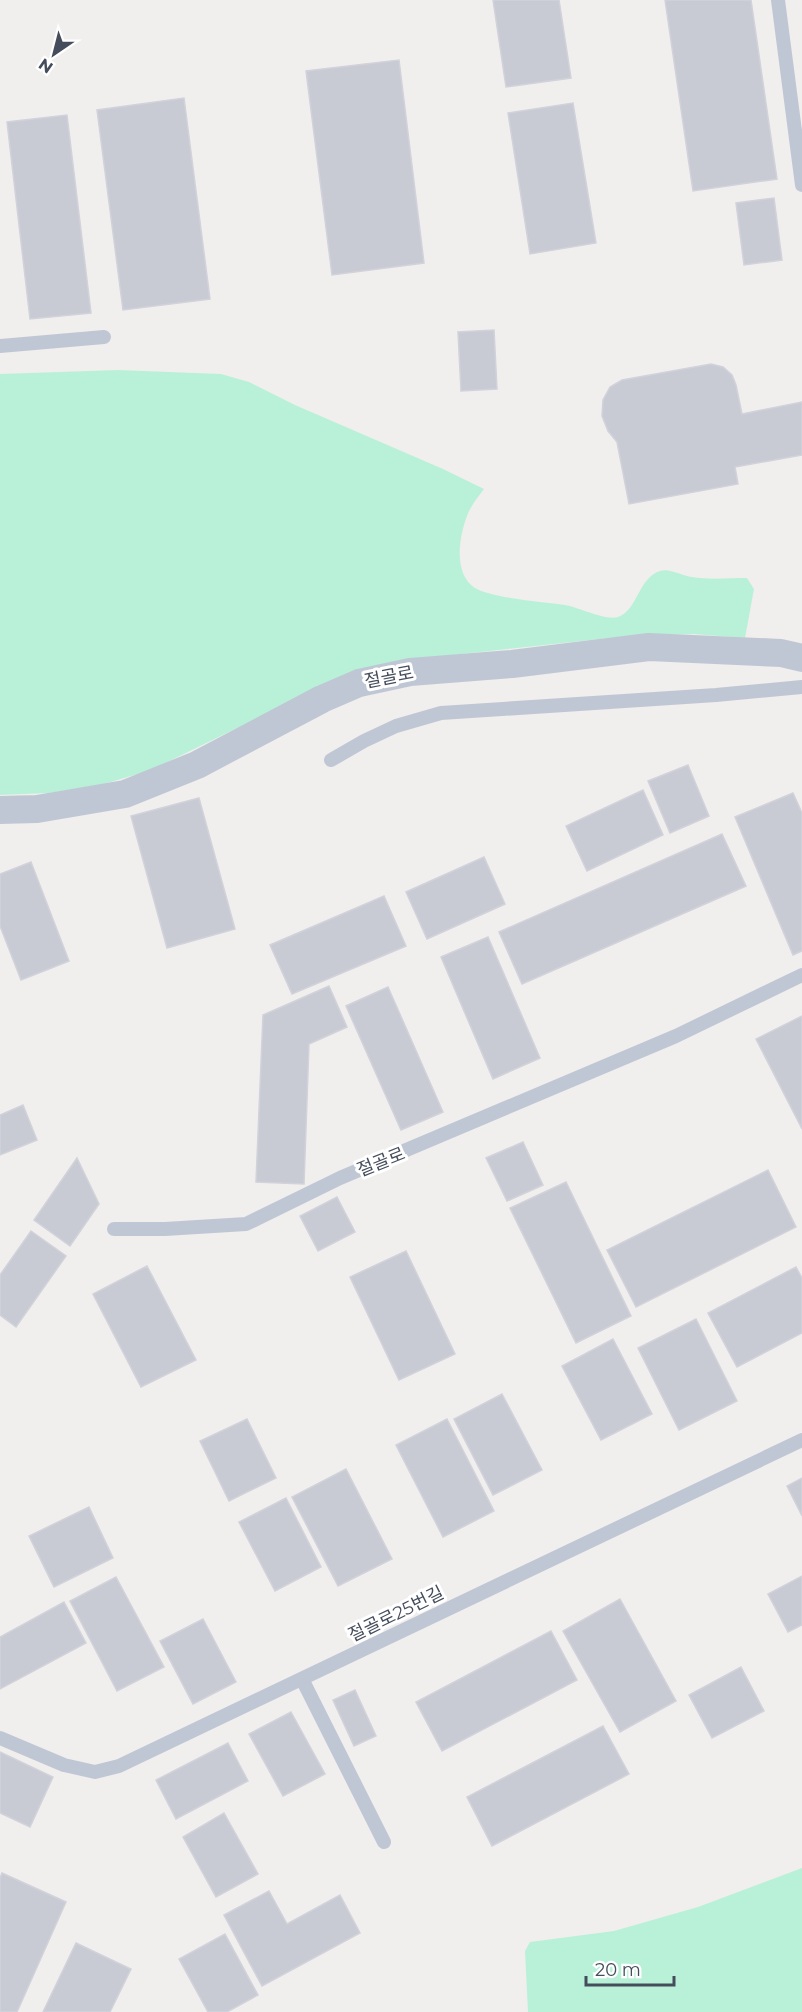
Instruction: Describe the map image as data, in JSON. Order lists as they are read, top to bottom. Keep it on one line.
{"streets":{"street":["절골로"],"lane":["절골로25번길"]},"scale_bar":"20 m","north":"bottom left"}
